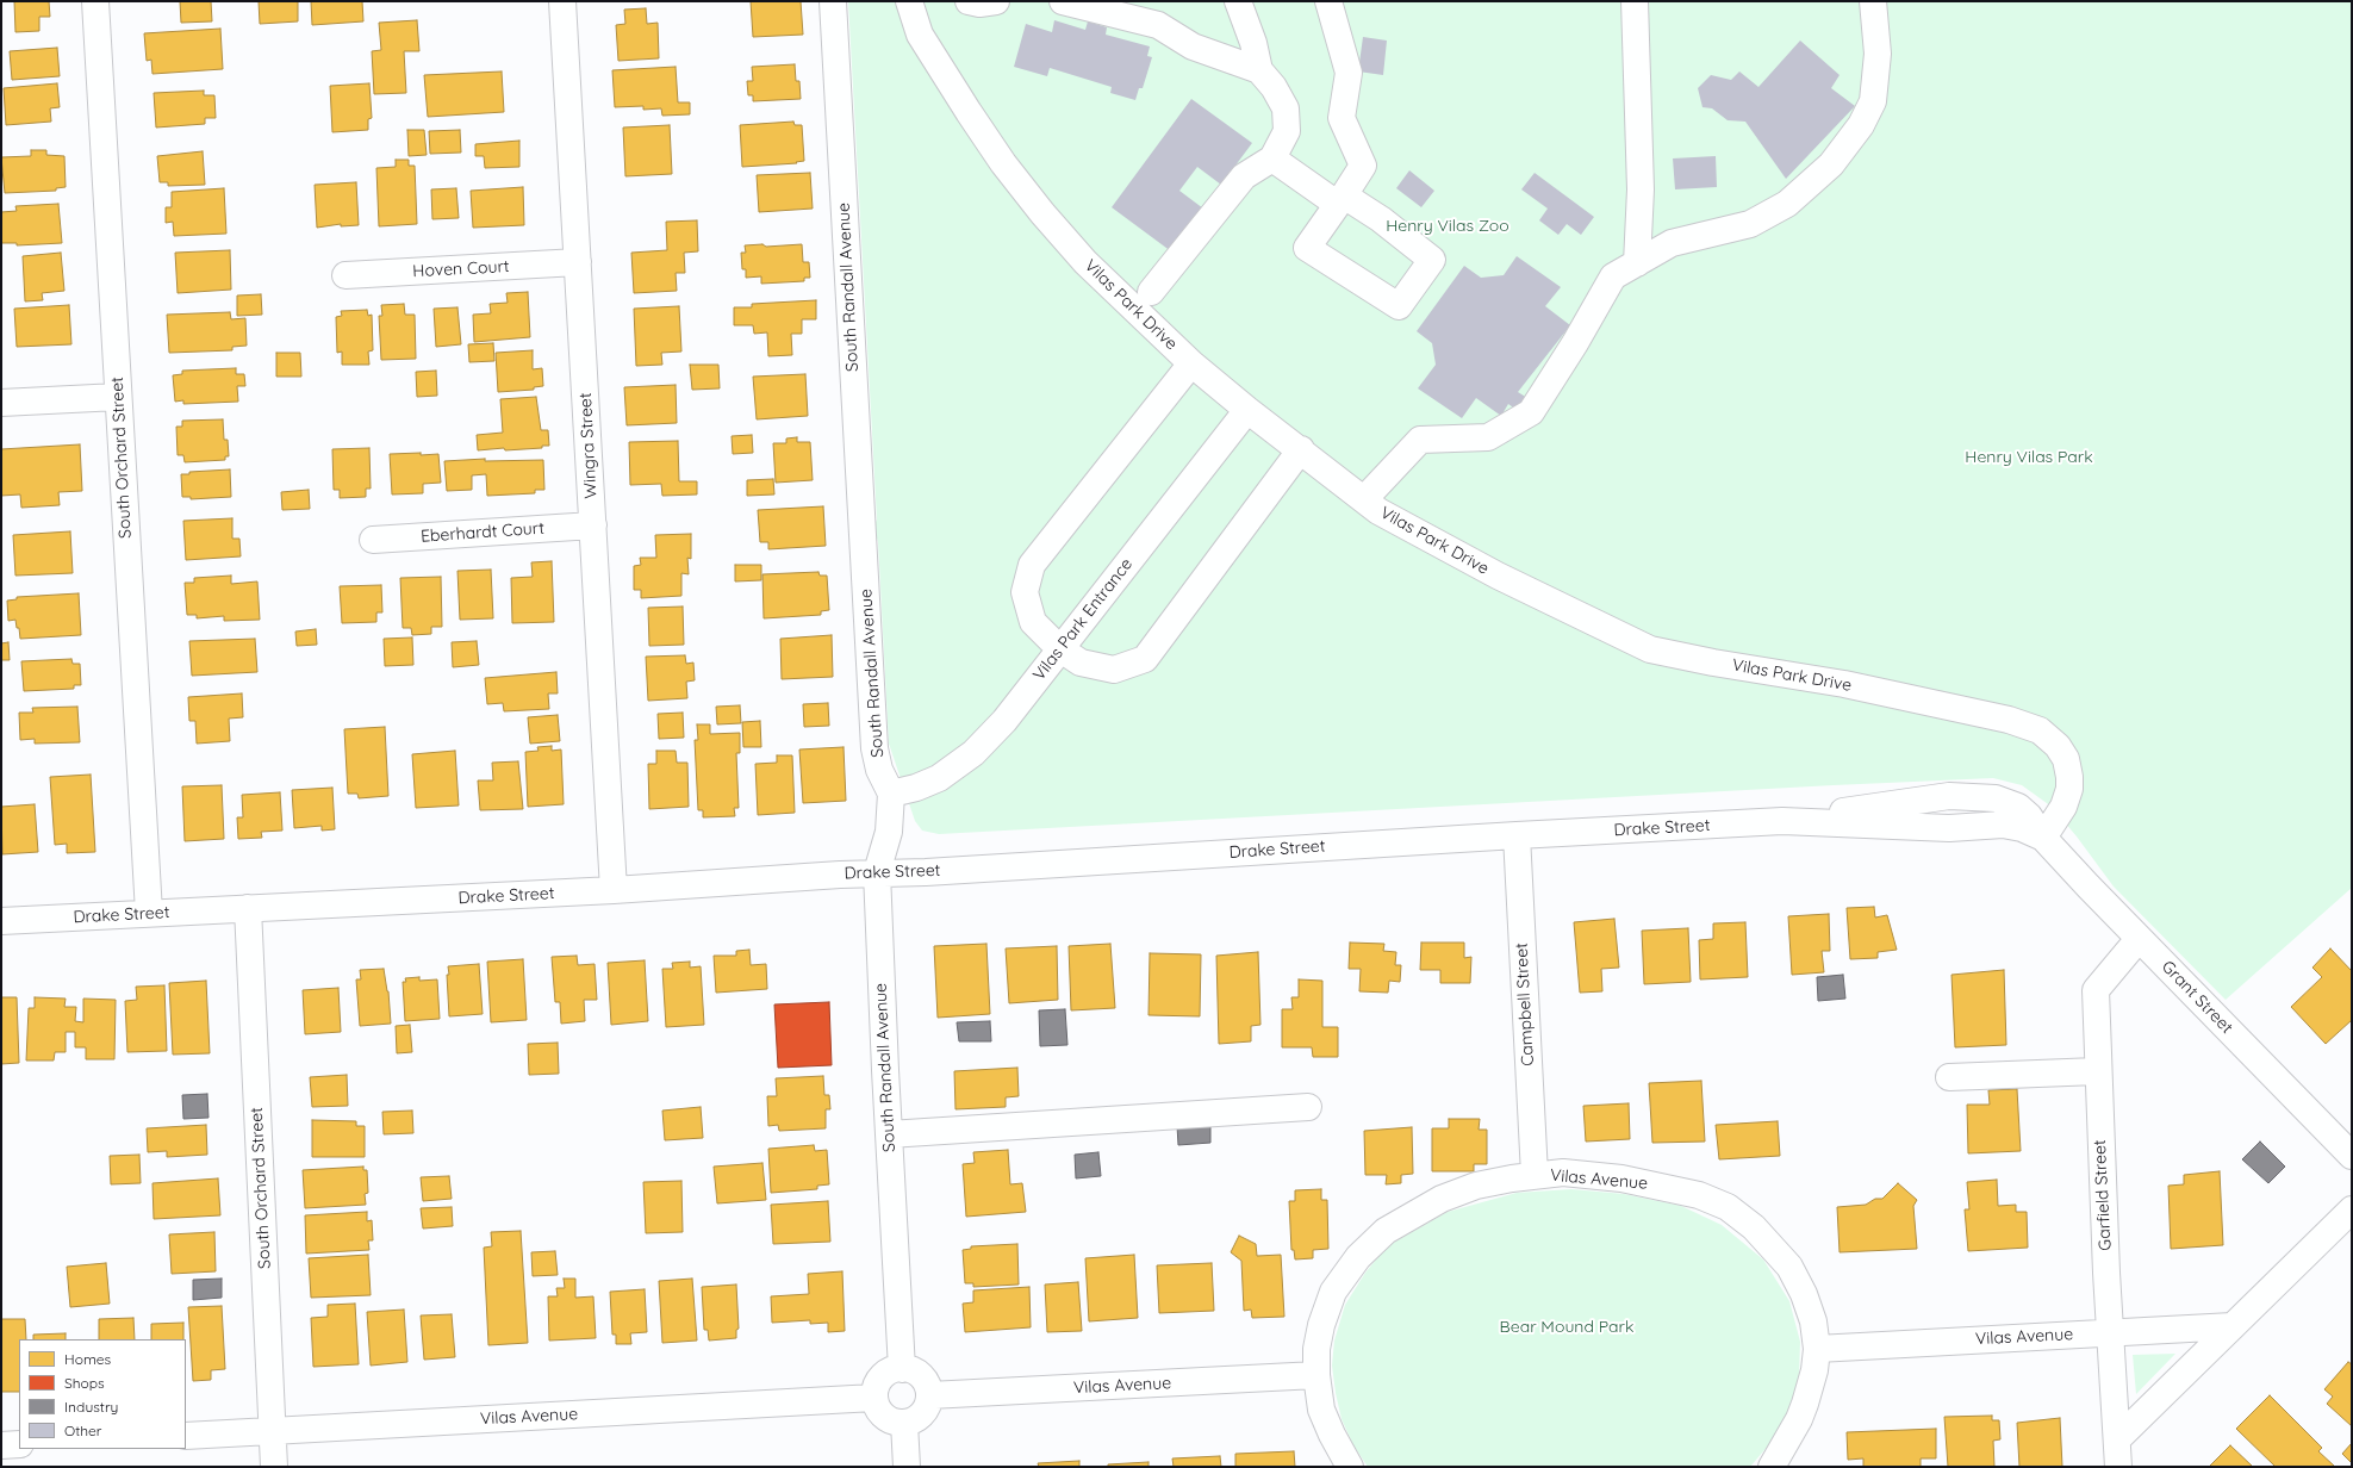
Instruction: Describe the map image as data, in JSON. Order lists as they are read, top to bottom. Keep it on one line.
{"streets":{"street":["Hoven Court","South Randall Avenue","Vilas Park Drive","Wingra Street","South Orchard Street","Eberhardt Court","Vilas Park Entrance","Drake Street","Grant Street","Campbell Street","Vilas Avenue","Garfield Street"]},"crossings":[["Hoven Court","Wingra Street"],["South Randall Avenue","Vilas Park Entrance"],["South Randall Avenue","Drake Street"],["South Randall Avenue","Vilas Avenue"],["Vilas Park Drive","Vilas Park Entrance"],["Vilas Park Drive","Drake Street"],["Vilas Park Drive","Grant Street"],["Wingra Street","Eberhardt Court"],["Wingra Street","Drake Street"],["South Orchard Street","Drake Street"],["South Orchard Street","Vilas Avenue"],["Drake Street","Grant Street"],["Drake Street","Campbell Street"],["Grant Street","Garfield Street"],["Campbell Street","Vilas Avenue"],["Vilas Avenue","Garfield Street"]],"parks":["Henry Vilas Zoo","Henry Vilas Park","Bear Mound Park"],"legend":["Homes","Shops","Industry","Other"]}
